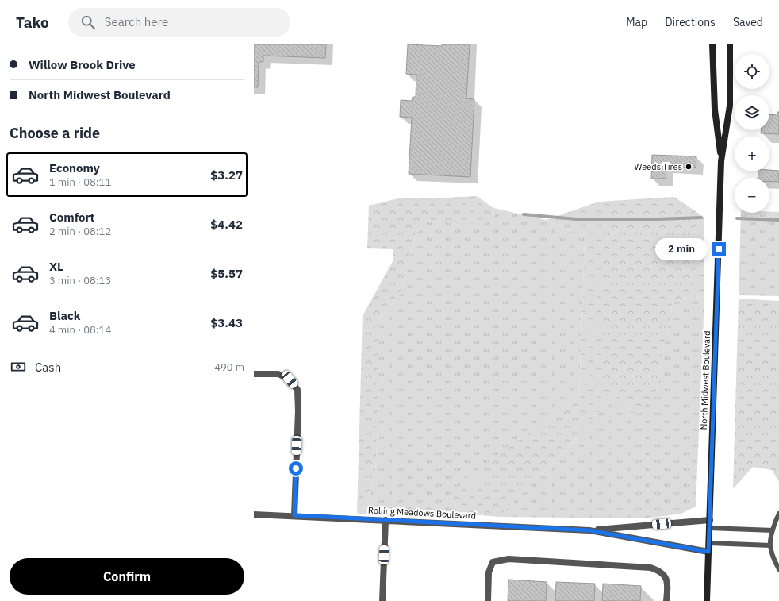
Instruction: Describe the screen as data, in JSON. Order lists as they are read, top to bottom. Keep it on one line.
{"streets":{"main road":["North Midwest Boulevard"],"street":["Rolling Meadows Boulevard"]},"crossings":[["North Midwest Boulevard","Rolling Meadows Boulevard"]],"places":["Weeds Tires"],"page":{"header":"Tako","search":"Search here","nav":["Map","Directions","Saved"],"banner":["Willow Brook Drive","North Midwest Boulevard"],"map_buttons":["+","−"],"heading":"Choose a ride","list":[{"name":"Economy","note":"1 min · 08:11","value":"$3.27"},{"name":"Comfort","note":"2 min · 08:12","value":"$4.42"},{"name":"XL","note":"3 min · 08:13","value":"$5.57"},{"name":"Black","note":"4 min · 08:14","value":"$3.43"}],"bubble":"2 min","pay":["Cash","490 m"],"buttons":"Confirm"}}
